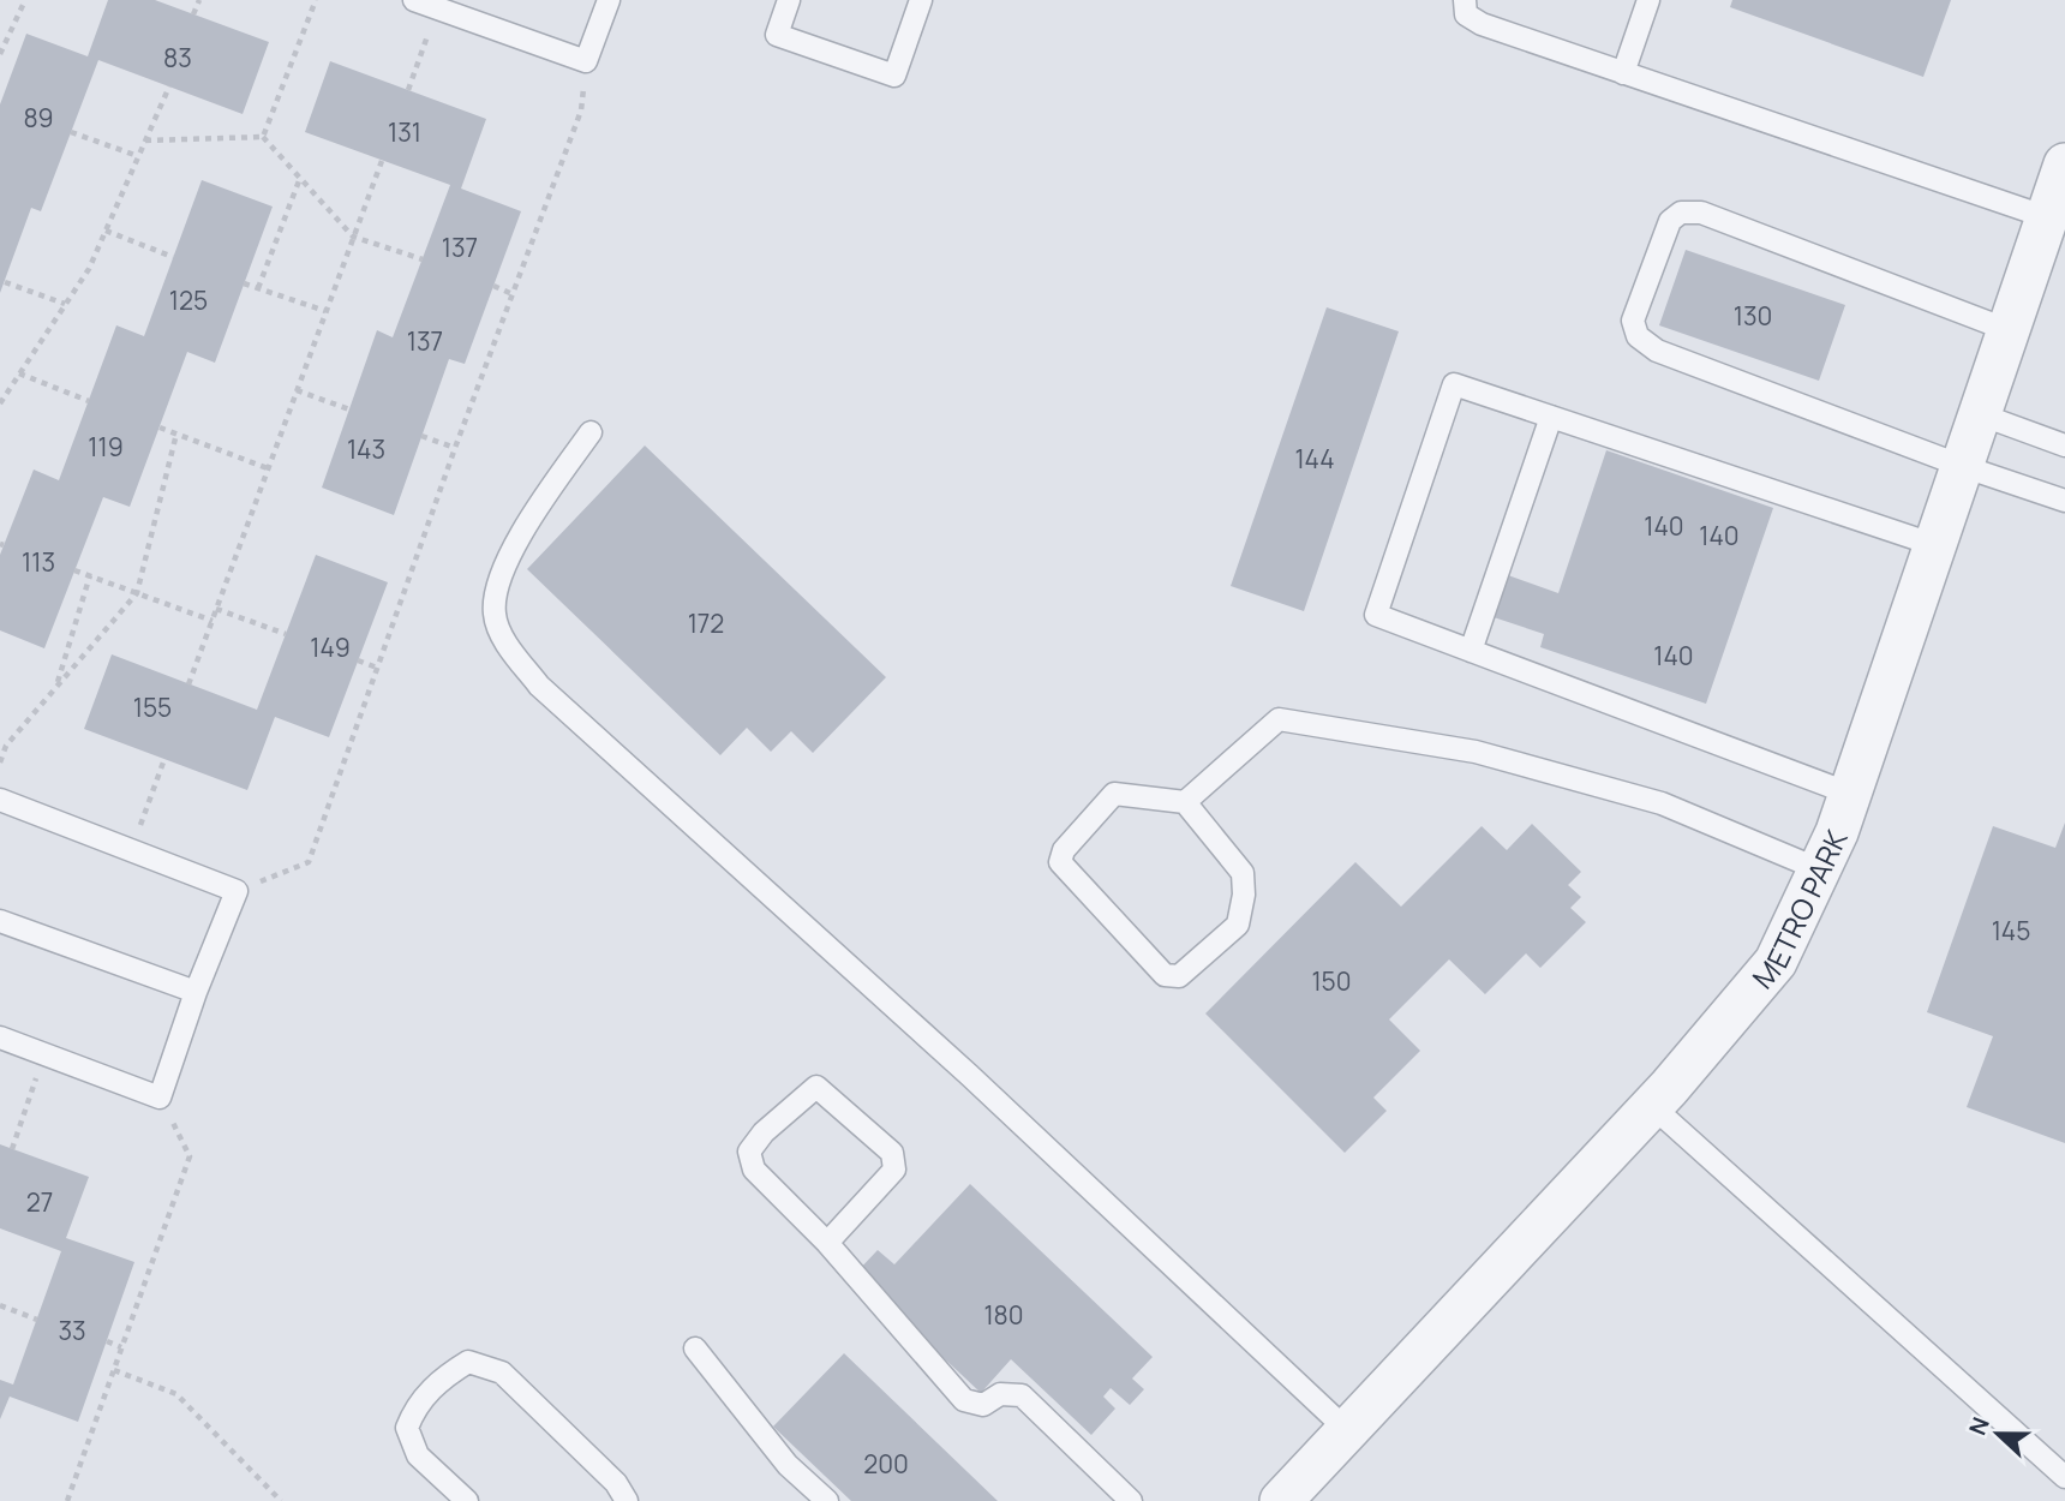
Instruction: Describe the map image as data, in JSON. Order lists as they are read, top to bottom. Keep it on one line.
{"streets":{"street":["METRO PARK"]},"house_numbers":["83","89","131","137","125","130","137","119","143","144","140","140","113","172","149","140","155","145","150","27","180","33","200"],"north":"left"}
